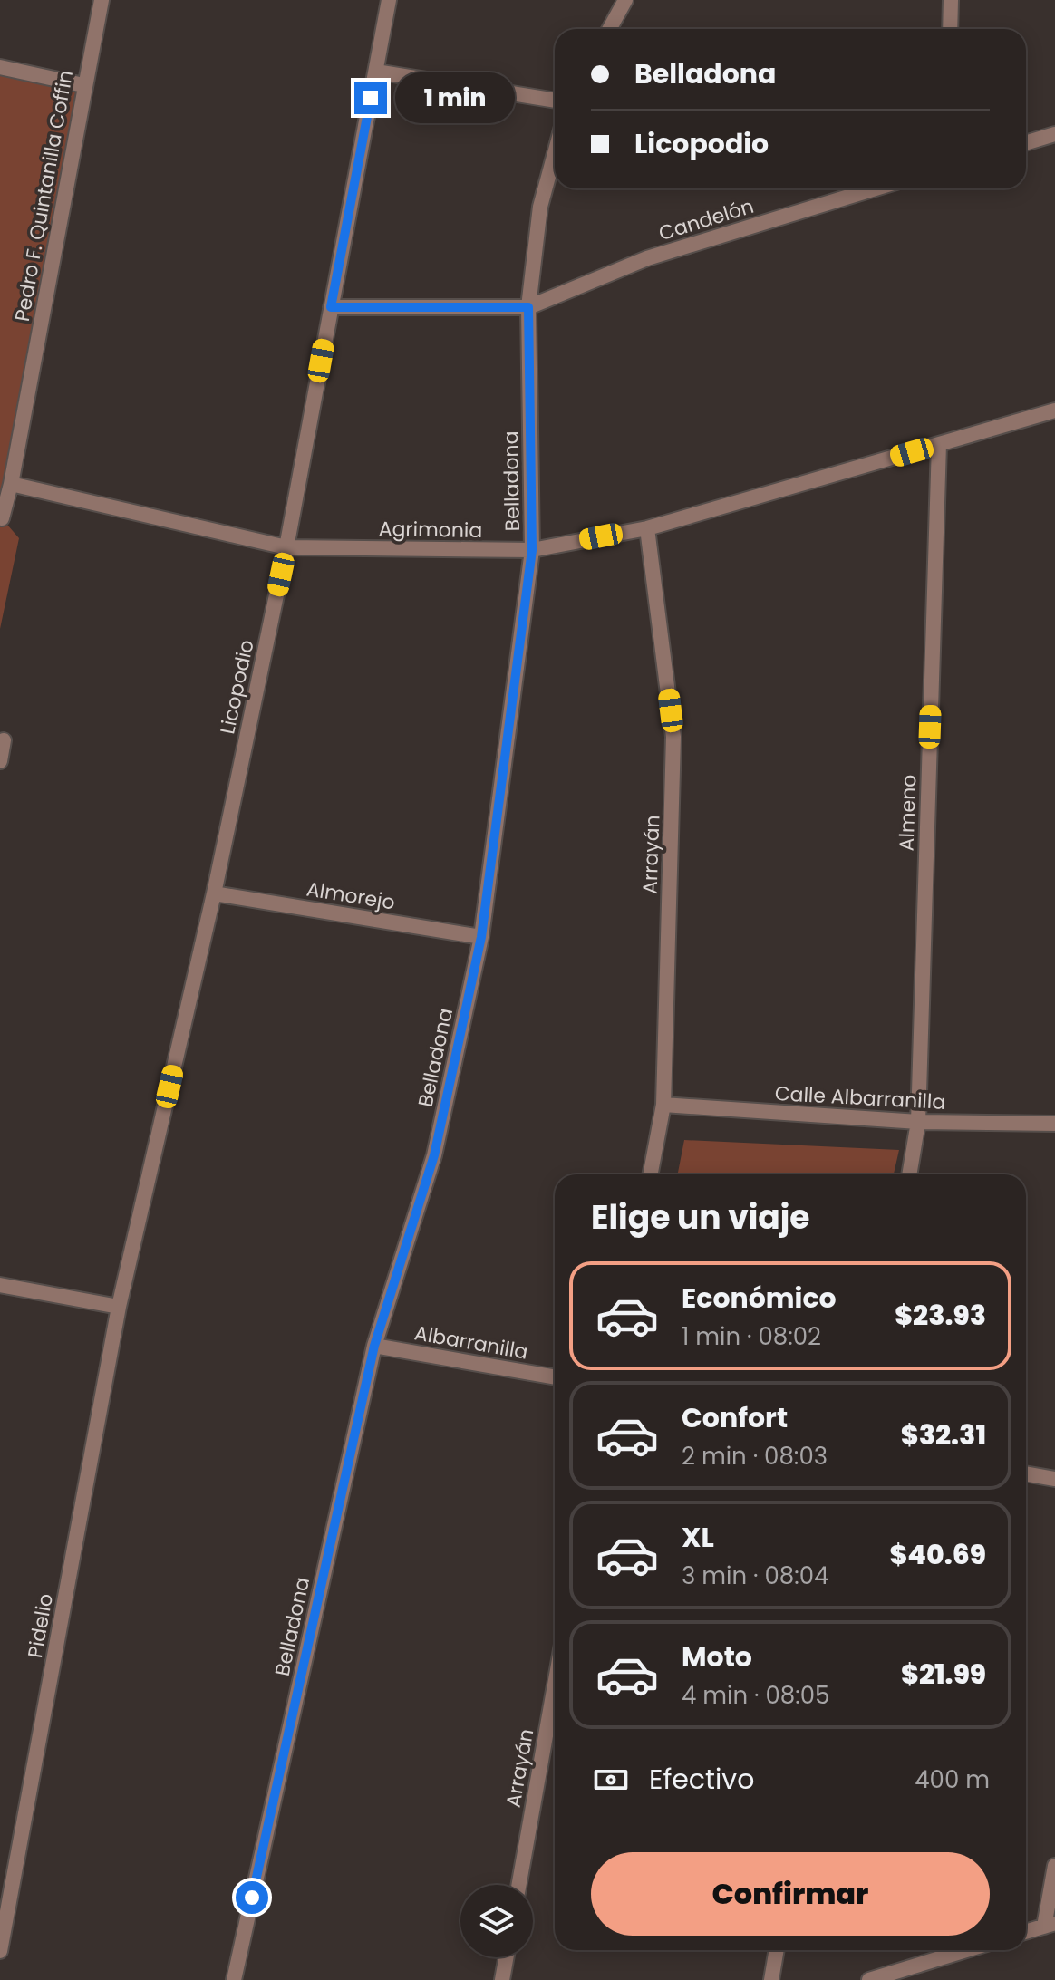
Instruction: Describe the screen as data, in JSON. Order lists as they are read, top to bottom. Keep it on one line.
{"streets":{"street":["Pedro F. Quintanilla Coffin","Candelón","Belladona","Agrimonia","Licopodio","Almeno","Arrayán","Almorejo","Calle Albarranilla","Albarranilla","Pidelio"]},"crossings":[["Pedro F. Quintanilla Coffin","Agrimonia"],["Candelón","Belladona"],["Belladona","Agrimonia"],["Belladona","Almorejo"],["Belladona","Albarranilla"],["Agrimonia","Licopodio"],["Agrimonia","Almeno"],["Agrimonia","Arrayán"],["Licopodio","Almorejo"],["Licopodio","Pidelio"],["Almeno","Calle Albarranilla"],["Arrayán","Calle Albarranilla"]],"page":{"banner":["Belladona","Licopodio"],"bubble":"1 min","heading":"Elige un viaje","list":[{"name":"Económico","note":"1 min · 08:02","value":"$23.93"},{"name":"Confort","note":"2 min · 08:03","value":"$32.31"},{"name":"XL","note":"3 min · 08:04","value":"$40.69"},{"name":"Moto","note":"4 min · 08:05","value":"$21.99"}],"pay":["Efectivo","400 m"],"buttons":"Confirmar"}}
